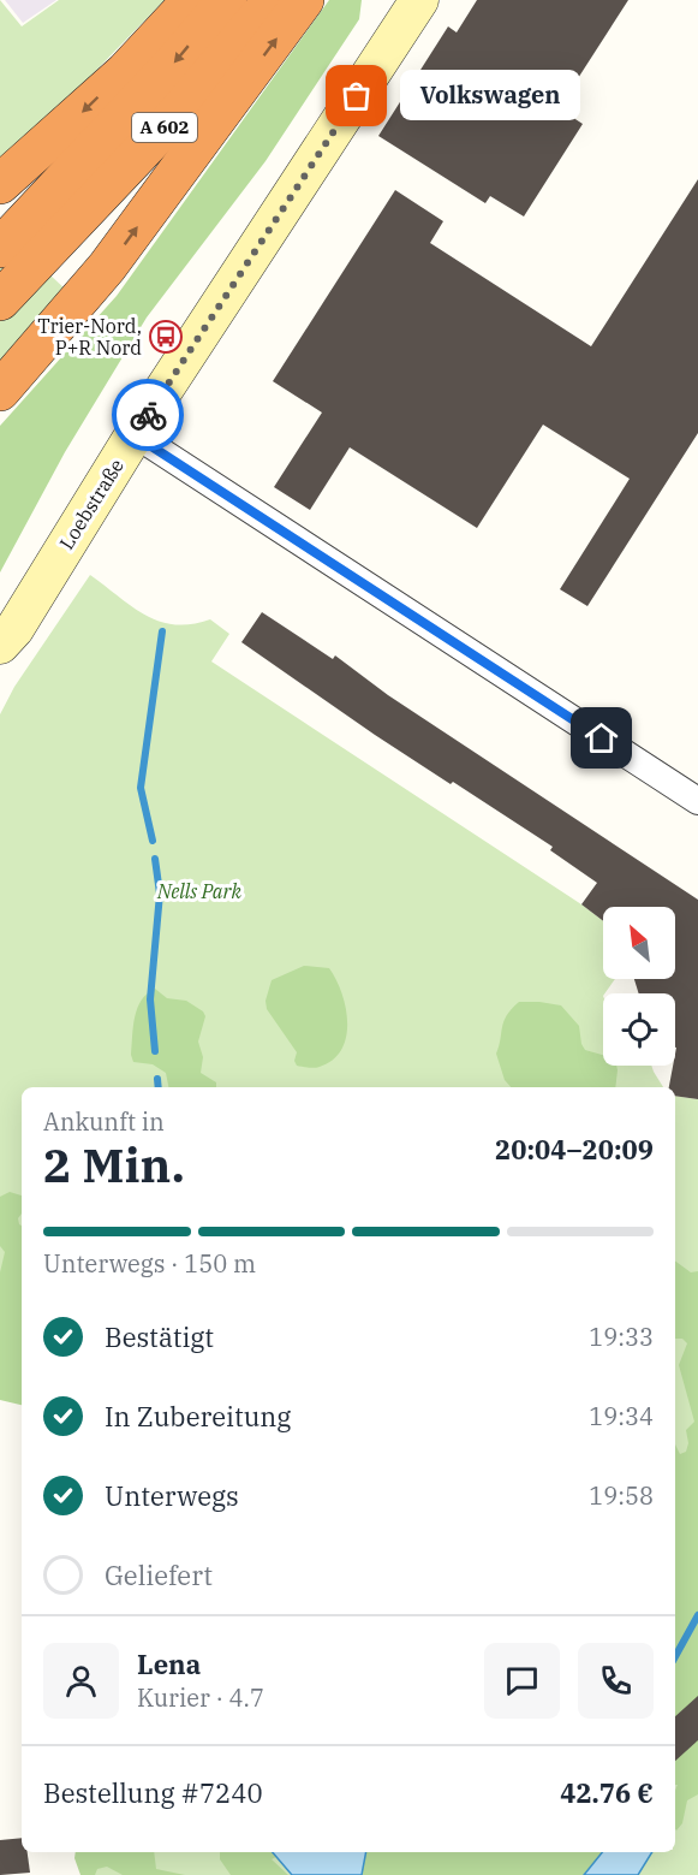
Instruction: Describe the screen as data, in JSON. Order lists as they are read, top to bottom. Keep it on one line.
{"streets":{"highway":["A 602"],"main road":["Loebstraße"]},"parks":["Nells Park"],"places":{"other":["Volkswagen"],"bus stop":["Trier-Nord, P+R Nord"]},"north":"top left","page":{"bubble":"Volkswagen","heading":["2 Min.","Ankunft in","20:04–20:09"],"panel":["Lena","Kurier · 4.7","Bestellung #7240","42.76 €"],"bar":"Unterwegs · 150 m","list":[["Bestätigt","19:33"],["In Zubereitung","19:34"],["Unterwegs","19:58"],"Geliefert"]}}
